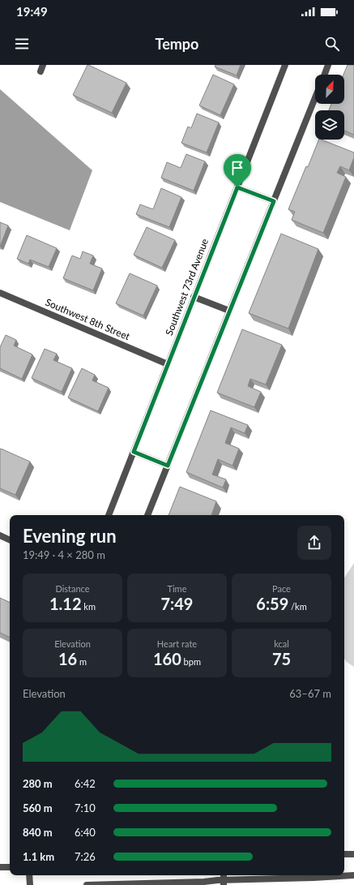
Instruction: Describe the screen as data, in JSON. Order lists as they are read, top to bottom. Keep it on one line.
{"streets":{"street":["Southwest 73rd Avenue","Southwest 8th Street"]},"crossings":[["Southwest 73rd Avenue","Southwest 8th Street"]],"north":"top right","page":{"status":"19:49","header":"Tempo","heading":["Evening run","19:49 · 4 × 280 m"],"stats":[["Distance","1.12 km"],["Time","7:49"],["Pace","6:59 /km"],["Elevation","16 m"],["Heart rate","160 bpm"],["kcal","75"]],"chart":["Elevation","63–67 m"],"list":[{"name":"280 m","note":"6:42"},{"name":"560 m","note":"7:10"},{"name":"840 m","note":"6:40"},{"name":"1.1 km","note":"7:26"}]}}
